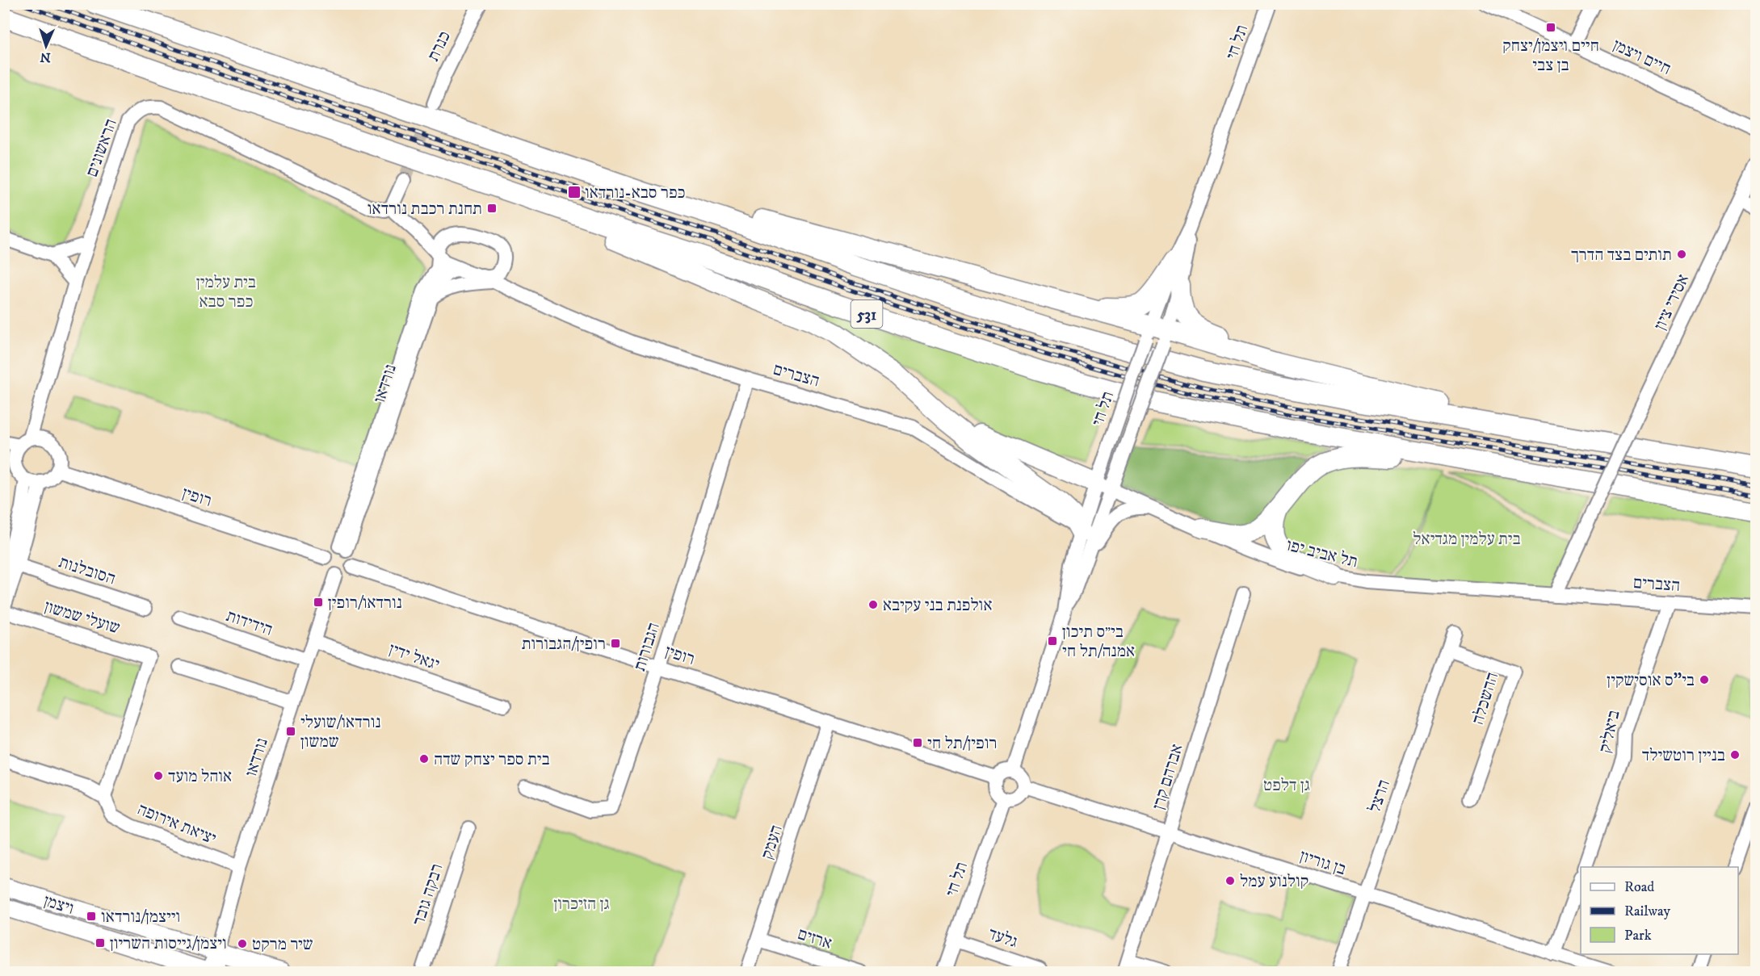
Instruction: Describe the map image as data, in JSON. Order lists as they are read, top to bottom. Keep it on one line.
{"streets":{"highway":["531"],"main road":["ויצמן"],"street":["תל חי","כנרת","חיים ויצמן","הראשונים","אסירי ציון","הצברים","נורדאו","רופין","תל אביב יפו","הסובלנות","שועלי שמשון","הידידות","הגבורות","יגאל ידין","ההשכלה","ביאליק","אברהם קרן","הרצל","יציאת אירופה","העמק","בן גוריון","רבקה גובר","גלעד","ארזים"]},"crossings":[["תל חי","הצברים"],["תל חי","רופין"],["תל חי","תל אביב יפו"],["תל חי","בן גוריון"],["תל חי","גלעד"],["הראשונים","רופין"],["אסירי ציון","הצברים"],["אסירי ציון","תל אביב יפו"],["הצברים","נורדאו"],["הצברים","תל אביב יפו"],["הצברים","הגבורות"],["הצברים","ביאליק"],["נורדאו","רופין"],["נורדאו","הידידות"],["נורדאו","יגאל ידין"],["נורדאו","יציאת אירופה"],["נורדאו","ויצמן"],["רופין","הגבורות"],["רופין","העמק"],["רופין","בן גוריון"],["שועלי שמשון","יציאת אירופה"],["ההשכלה","הרצל"],["אברהם קרן","בן גוריון"],["הרצל","בן גוריון"],["העמק","ארזים"]],"parks":["בית עלמין כפר סבא","בית עלמין מגדיאל","גן דלפט","גן הזיכרון"],"places":{"transit":["חיים ויצמן/יצחק בן צבי","כפר סבא-נורדאו","תחנת רכבת נורדאו","נורדאו/רופין","בי״ס תיכון אמנה/תל חי","רופין/הגבורות","נורדאו/שועלי שמשון","רופין/תל חי","וייצמן/נורדאו","ויצמן/גייסות השריון"],"other":["תותים בצד הדרך","אולפנת בני עקיבא","בי\"ס אוסישקין","בניין רוטשילד","בית ספר יצחק שדה","אוהל מועד","קולנוע עמל","שיר מרקט"]},"legend":["Road","Railway","Park"],"north":"bottom"}
